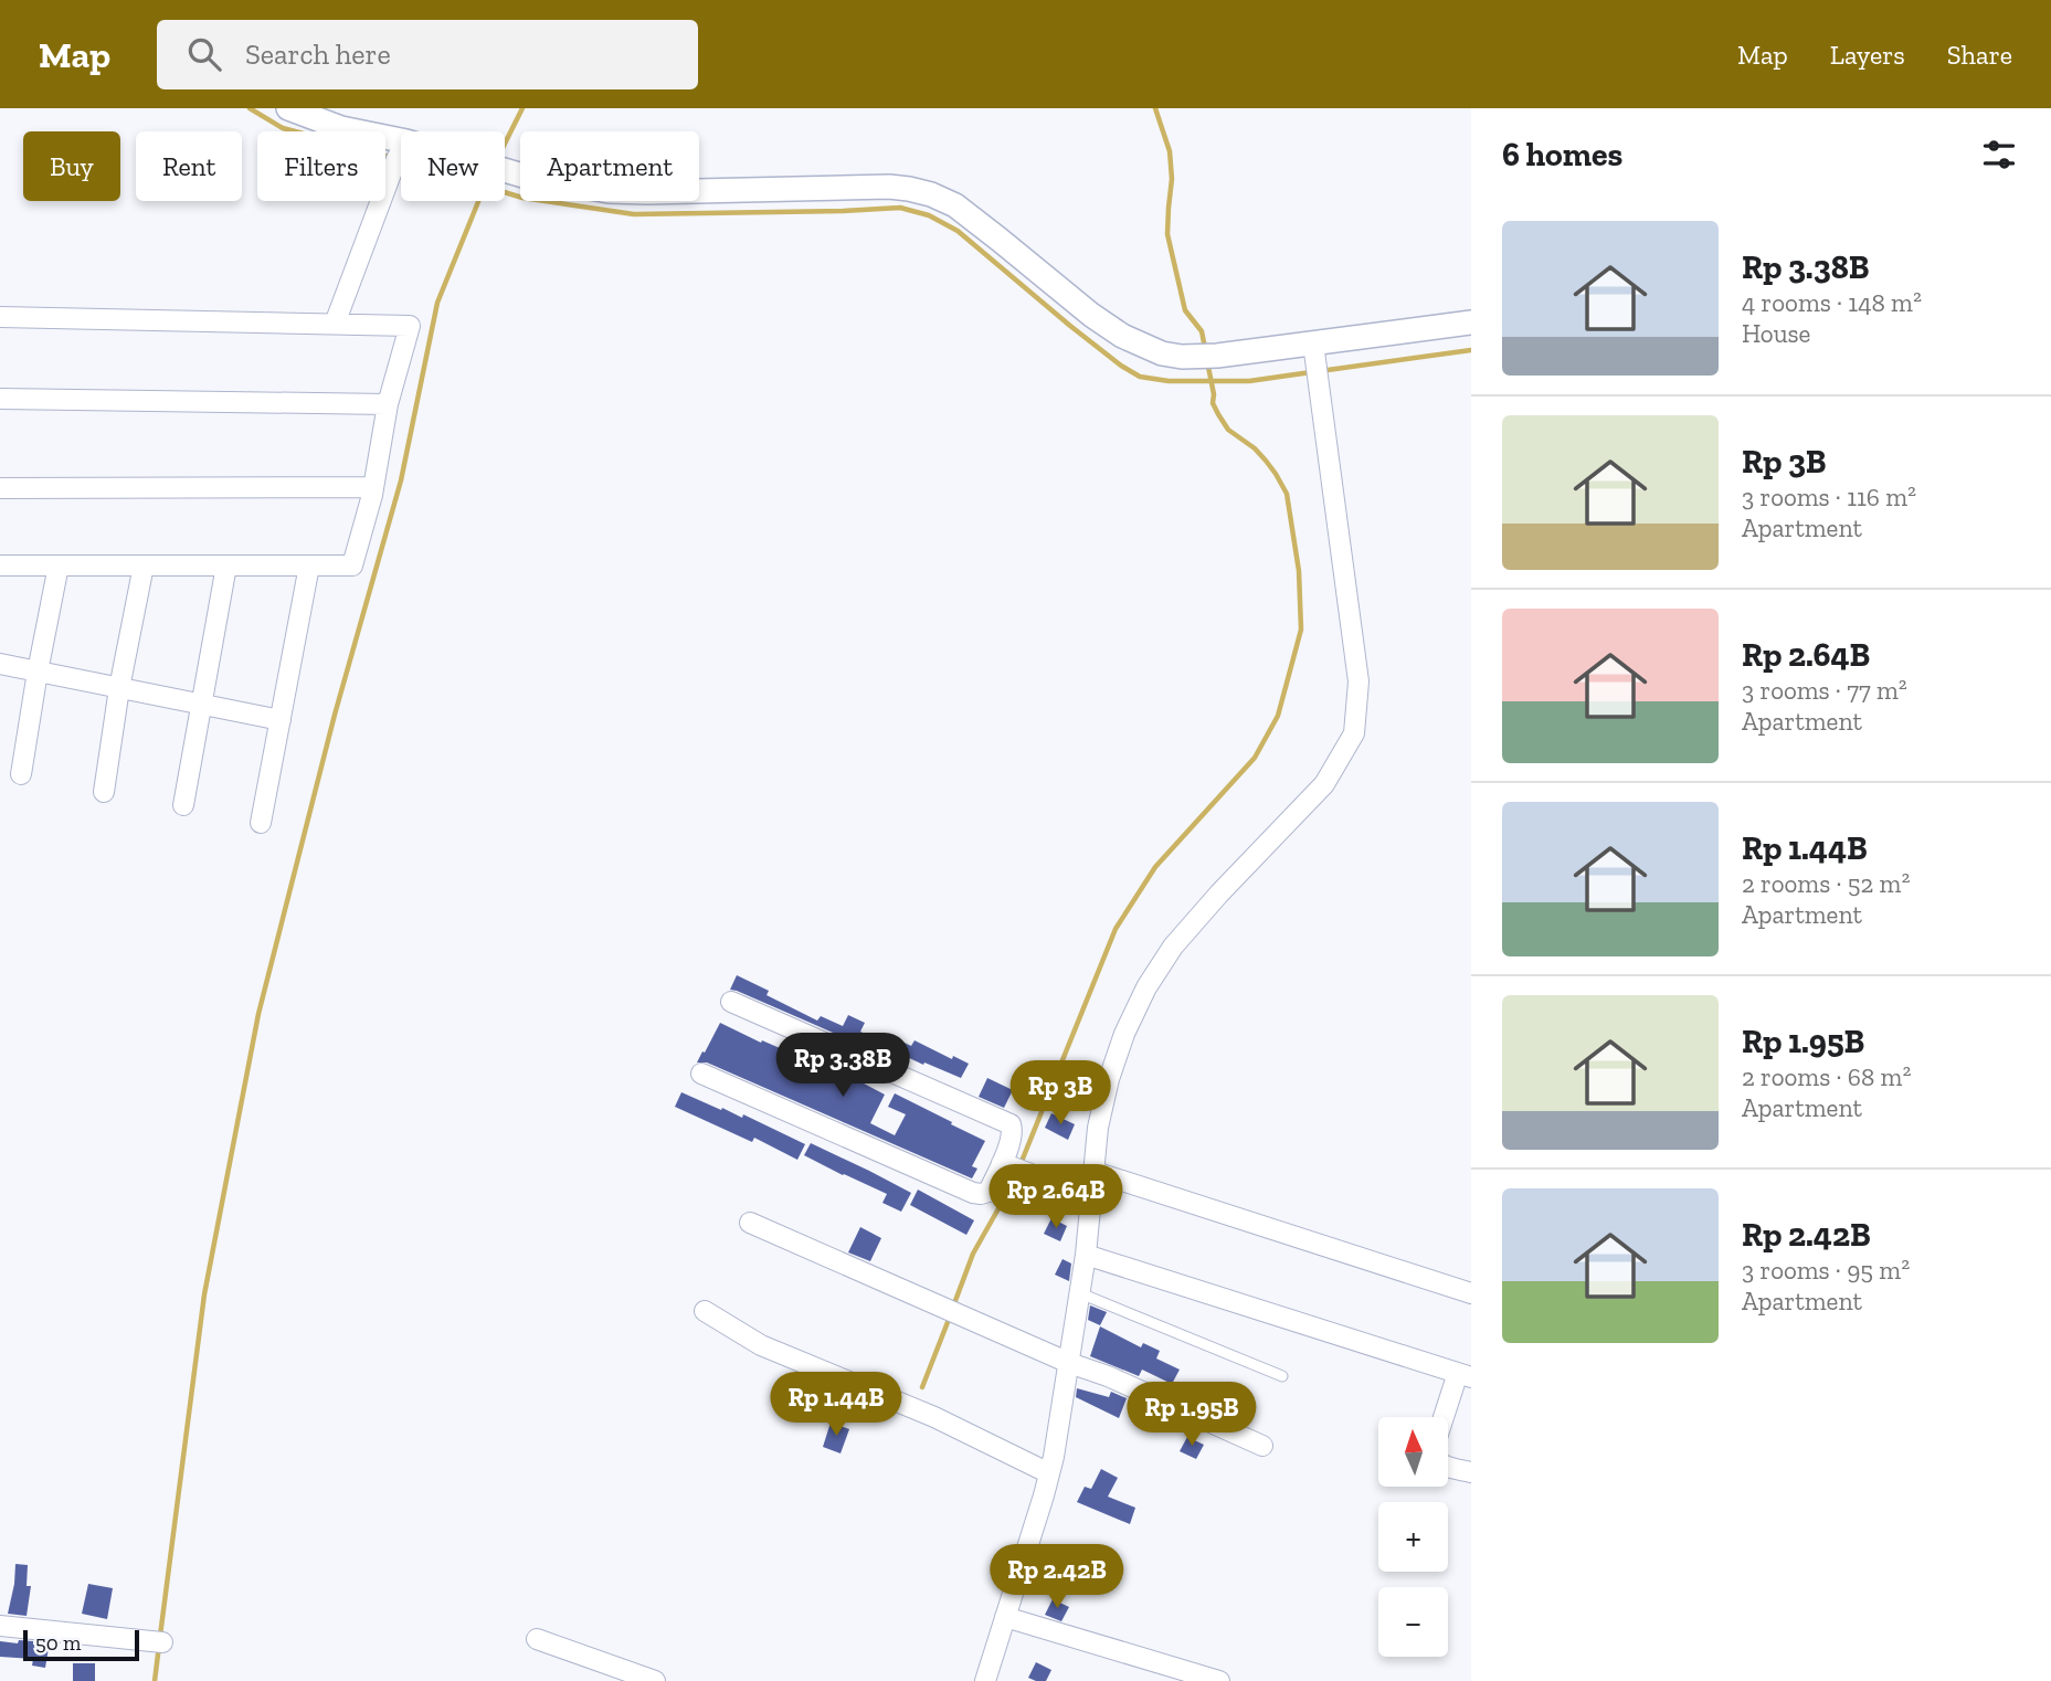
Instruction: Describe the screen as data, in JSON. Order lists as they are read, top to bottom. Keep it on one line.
{"scale_bar":"50 m","north":"top","page":{"header":"Map","search":"Search here","nav":["Map","Layers","Share"],"heading":"6 homes","chip":["Buy","Rent","Filters","New","Apartment"],"list":[{"name":"Rp 3.38B","note":"4 rooms · 148 m² · House"},{"name":"Rp 3B","note":"3 rooms · 116 m² · Apartment"},{"name":"Rp 2.64B","note":"3 rooms · 77 m² · Apartment"},{"name":"Rp 1.44B","note":"2 rooms · 52 m² · Apartment"},{"name":"Rp 1.95B","note":"2 rooms · 68 m² · Apartment"},{"name":"Rp 2.42B","note":"3 rooms · 95 m² · Apartment"}],"price":["Rp 3.38B","Rp 3B","Rp 2.64B","Rp 1.44B","Rp 1.95B","Rp 2.42B"],"map_buttons":["+","−"],"scale":"50 m"}}
